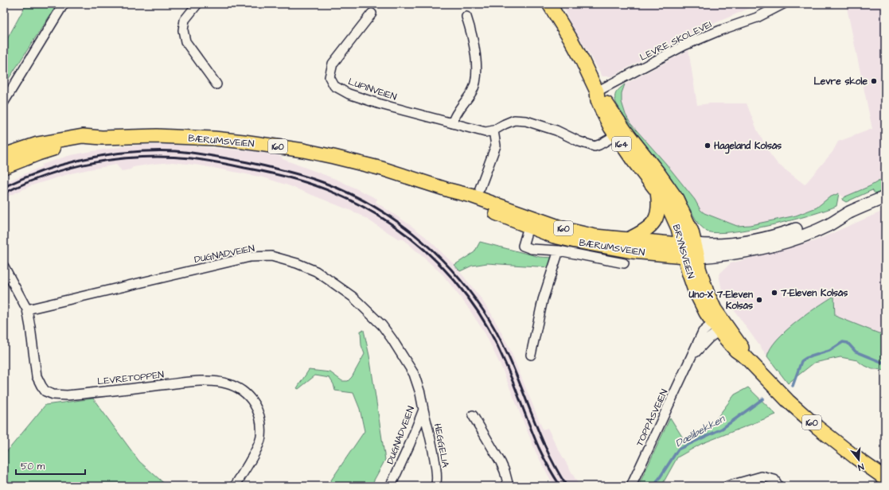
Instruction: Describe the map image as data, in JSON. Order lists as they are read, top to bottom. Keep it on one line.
{"streets":{"main road":["BÆRUMSVEIEN","164","160","BRYNSVEIEN"],"street":["LEVRE SKOLEVEI","LUPINVEIEN","DUGNADVEIEN","LEVRETOPPEN","TOPPÅSVEIEN","HEGGELIA"]},"crossings":[["LEVRE SKOLEVEI","BRYNSVEIEN"],["LUPINVEIEN","BRYNSVEIEN"],["BÆRUMSVEIEN","BRYNSVEIEN"],["BRYNSVEIEN","TOPPÅSVEIEN"],["DUGNADVEIEN","LEVRETOPPEN"],["DUGNADVEIEN","HEGGELIA"]],"water":["Dælibekken"],"places":["Levre skole","Hageland Kolsås","7-Eleven Kolsås","Uno-X 7-Eleven Kolsås"],"scale_bar":"50 m","north":"bottom"}
